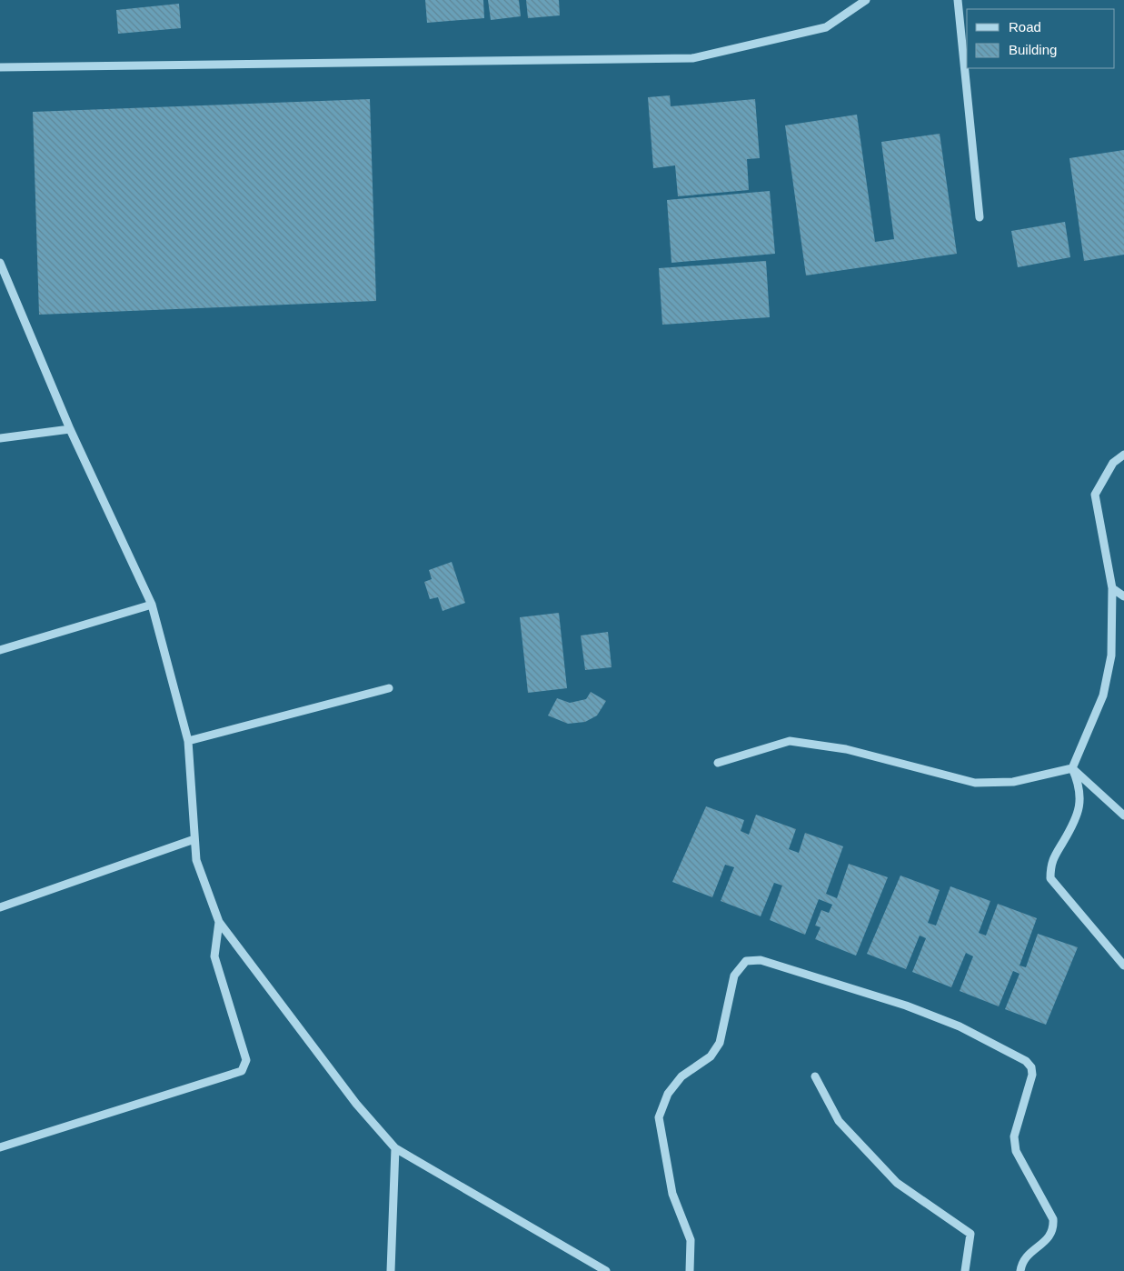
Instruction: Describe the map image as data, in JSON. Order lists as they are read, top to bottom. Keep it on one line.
{"legend":["Road","Building"]}
